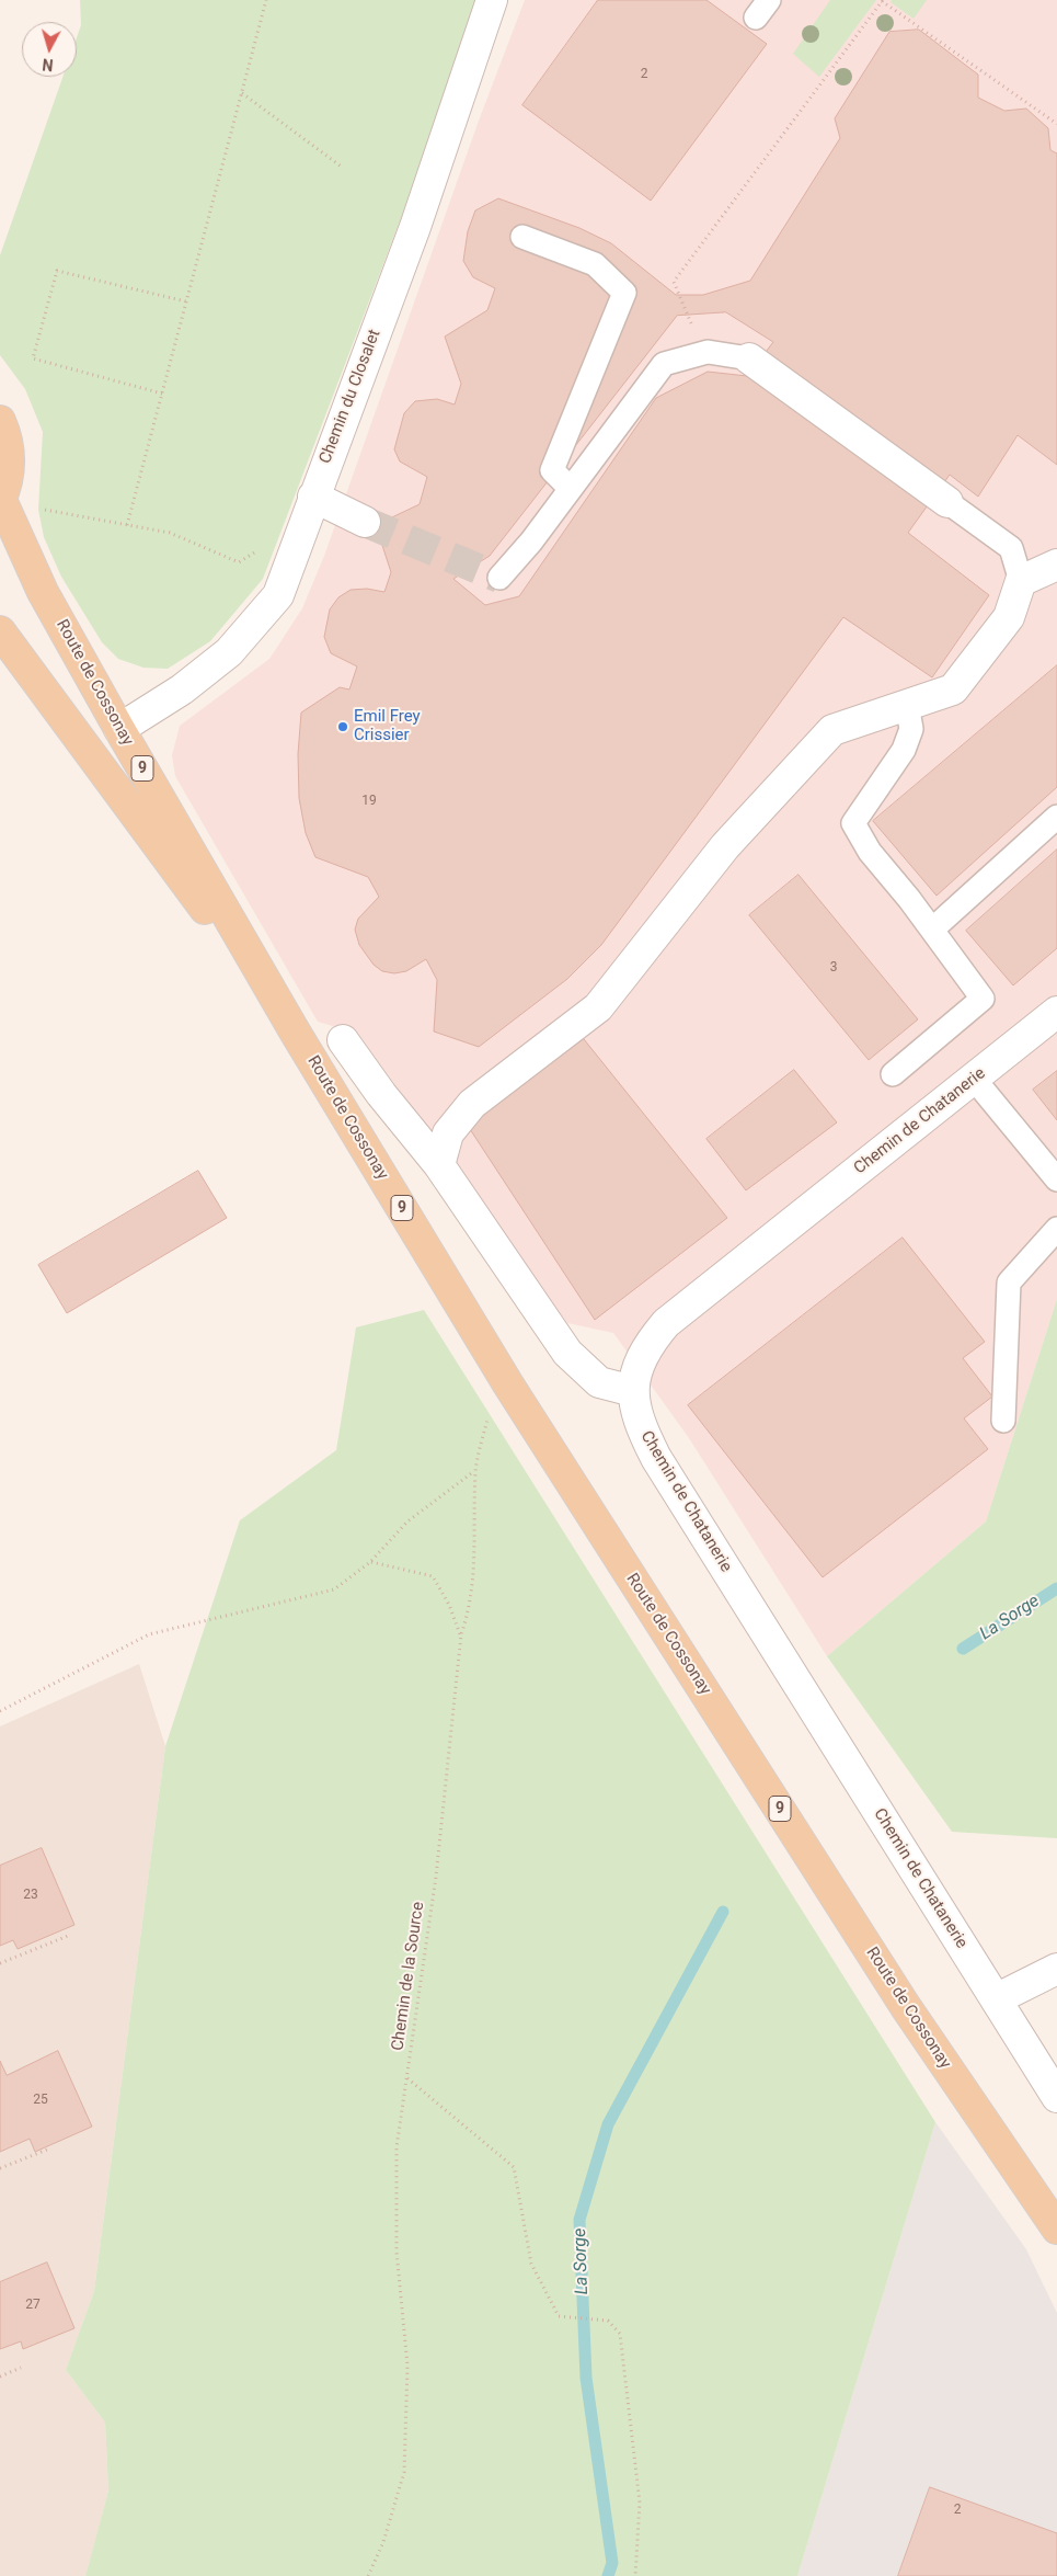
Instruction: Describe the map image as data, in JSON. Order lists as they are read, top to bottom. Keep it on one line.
{"streets":{"main road":["Route de Cossonay","9"],"street":["Chemin du Closalet","Chemin de Chatanerie"],"path":["Chemin de la Source"]},"crossings":[["Chemin du Closalet","Route de Cossonay"],["Route de Cossonay","9"],["Route de Cossonay","Chemin de la Source"]],"water":["La Sorge"],"places":["Emil Frey Crissier"],"house_numbers":["2","19","3","23","25","27","2"],"north":"bottom"}
